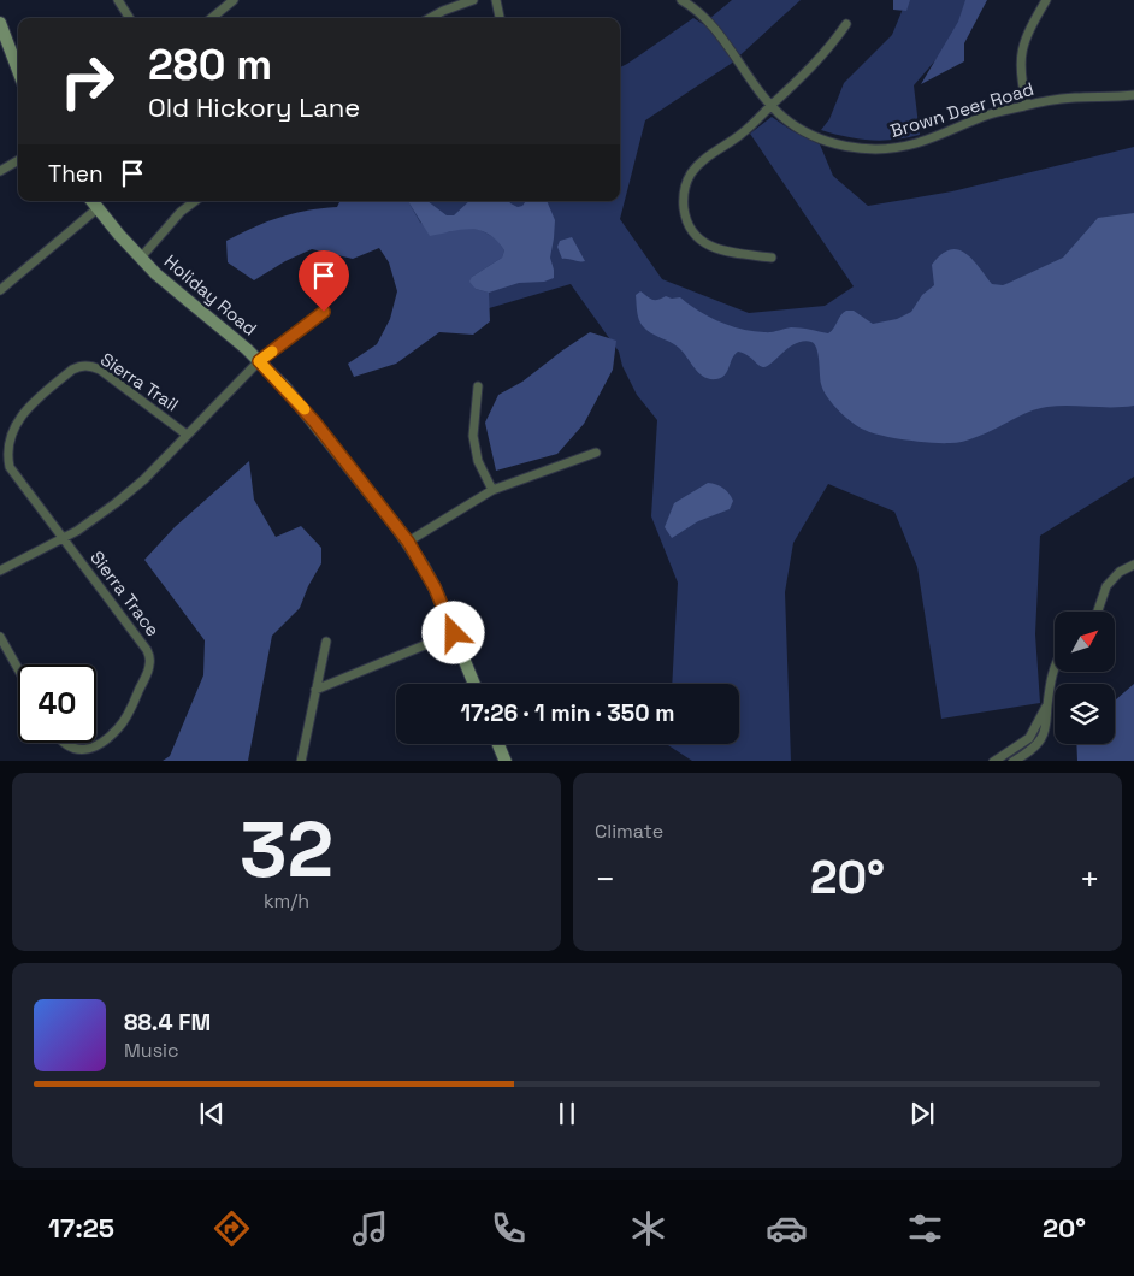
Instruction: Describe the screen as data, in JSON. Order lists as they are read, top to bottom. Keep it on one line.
{"streets":{"street":["Brown Deer Road","Holiday Road","Sierra Trail","Sierra Trace"]},"crossings":[["Sierra Trail","Sierra Trace"]],"north":"top right","page":{"turn":["280 m","Old Hickory Lane"],"then":"Then","limit":"40","trip":"17:26 · 1 min · 350 m","tile":[["32","km/h"],"Climate"],"heat":["−","20°","+"],"song":["88.4 FM","Music"],"tabs":["17:25","20°"]}}
